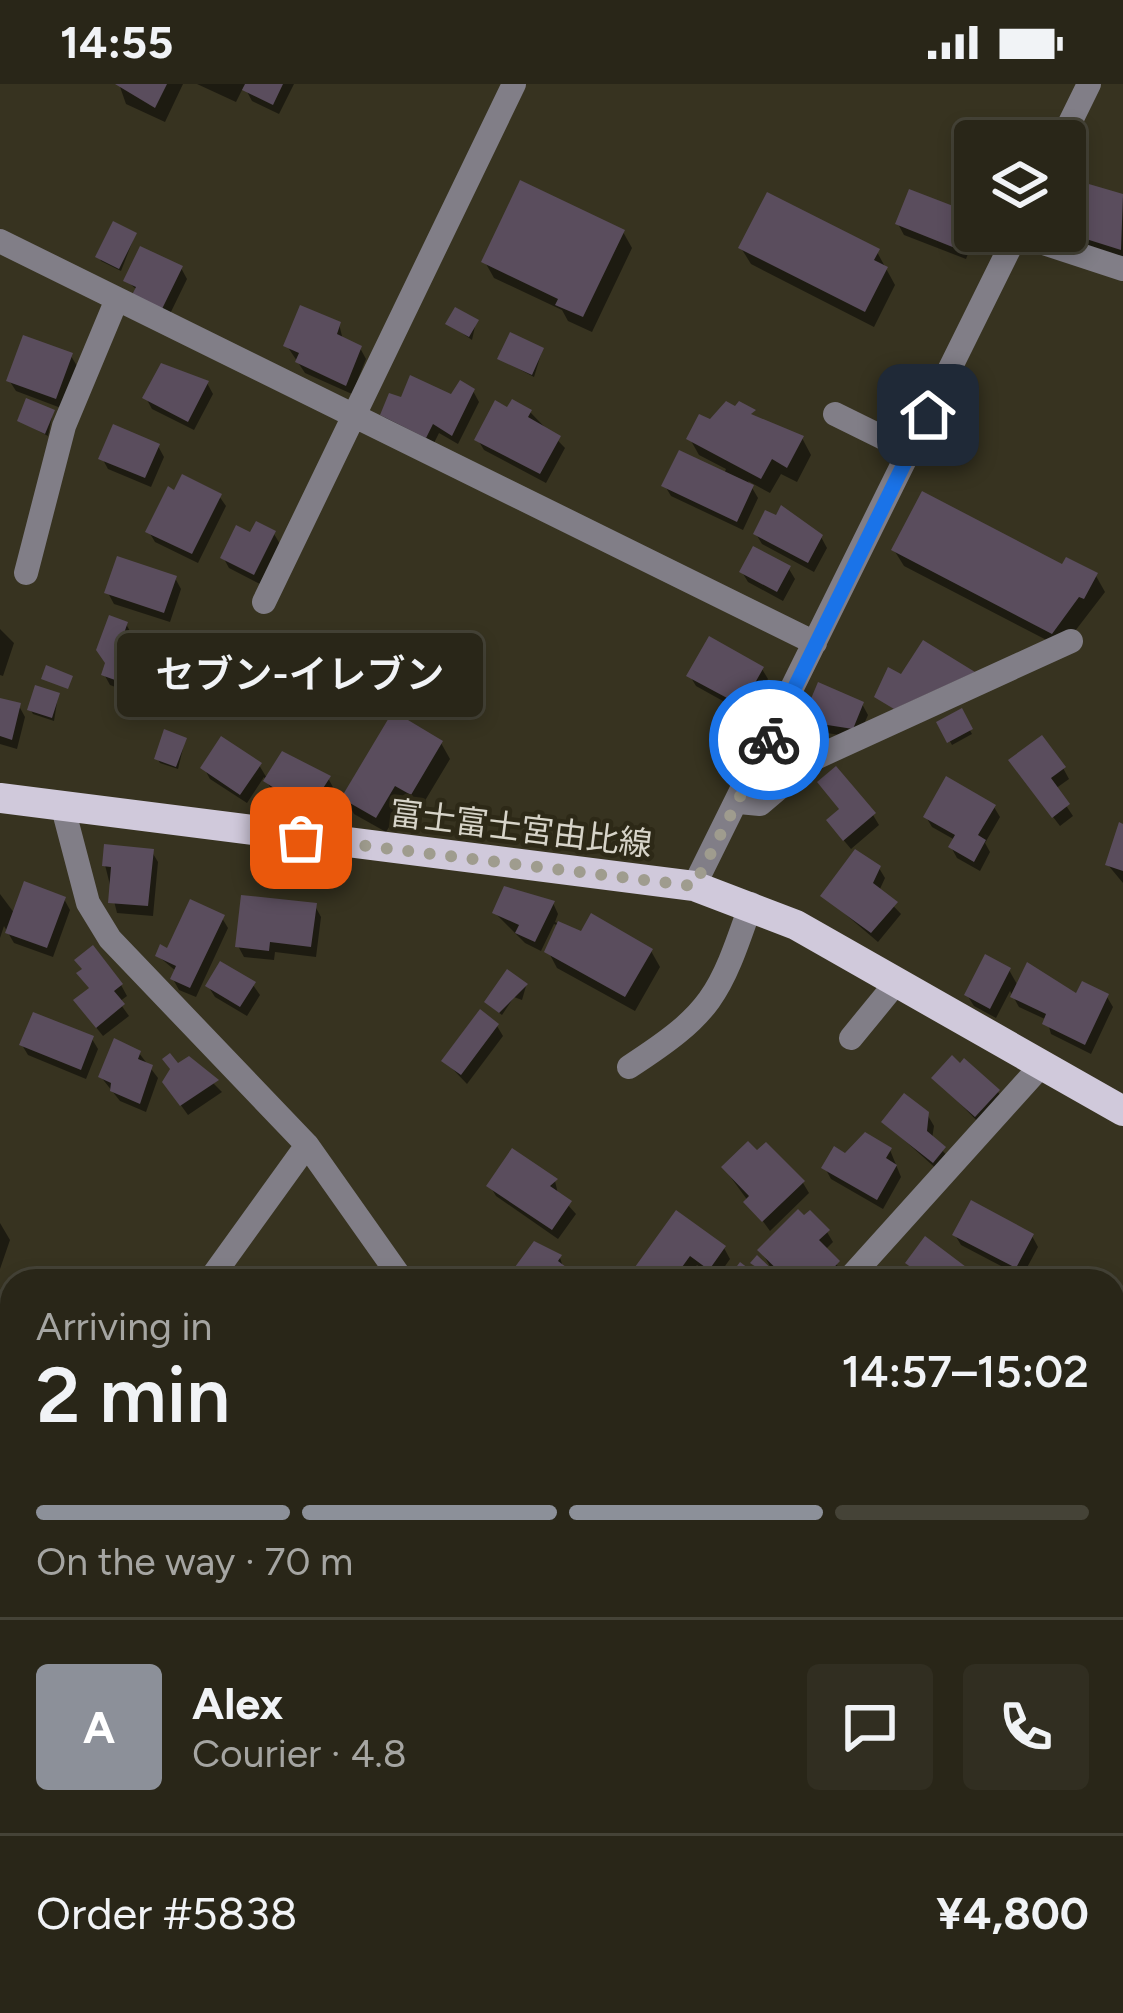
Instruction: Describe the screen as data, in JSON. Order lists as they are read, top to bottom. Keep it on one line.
{"streets":{"main road":["富士富士宮由比線"]},"places":["セブン-イレブン"],"page":{"status":"14:55","bubble":"セブン-イレブン","heading":["2 min","Arriving in","14:57–15:02"],"panel":["Alex","Courier · 4.8","Order #5838","¥4,800"],"bar":"On the way · 70 m","round":"A"}}
